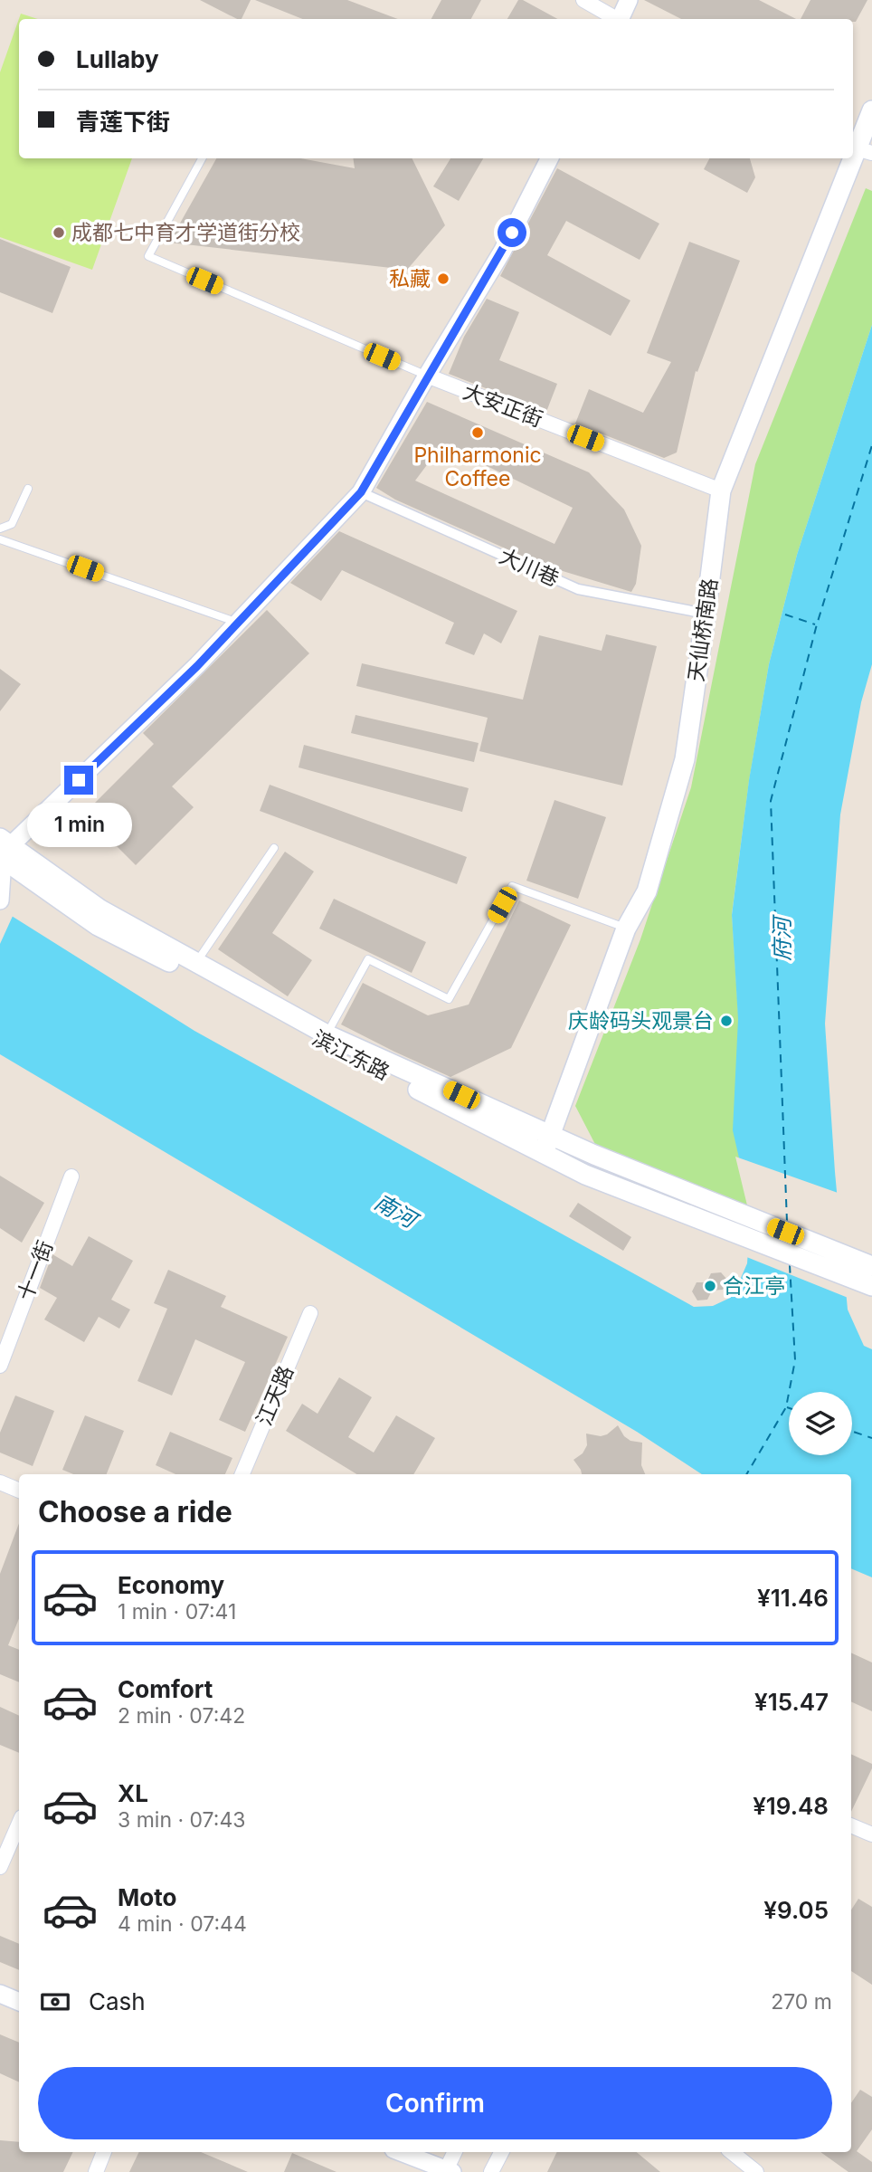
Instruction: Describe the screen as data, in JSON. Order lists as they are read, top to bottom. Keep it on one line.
{"streets":{"main road":["天仙桥南路","滨江东路"],"street":["大安正街","大川巷","十一街","江天路"]},"crossings":[["大安正街","天仙桥南路"],["大川巷","天仙桥南路"],["天仙桥南路","滨江东路"]],"water":["府河","南河"],"places":["成都七中育才学道街分校","私藏","Philharmonic Coffee","庆龄码头观景台","合江亭"],"page":{"banner":["Lullaby","青莲下街"],"bubble":"1 min","heading":"Choose a ride","list":[{"name":"Economy","note":"1 min · 07:41","value":"¥11.46"},{"name":"Comfort","note":"2 min · 07:42","value":"¥15.47"},{"name":"XL","note":"3 min · 07:43","value":"¥19.48"},{"name":"Moto","note":"4 min · 07:44","value":"¥9.05"}],"pay":["Cash","270 m"],"buttons":"Confirm"}}
